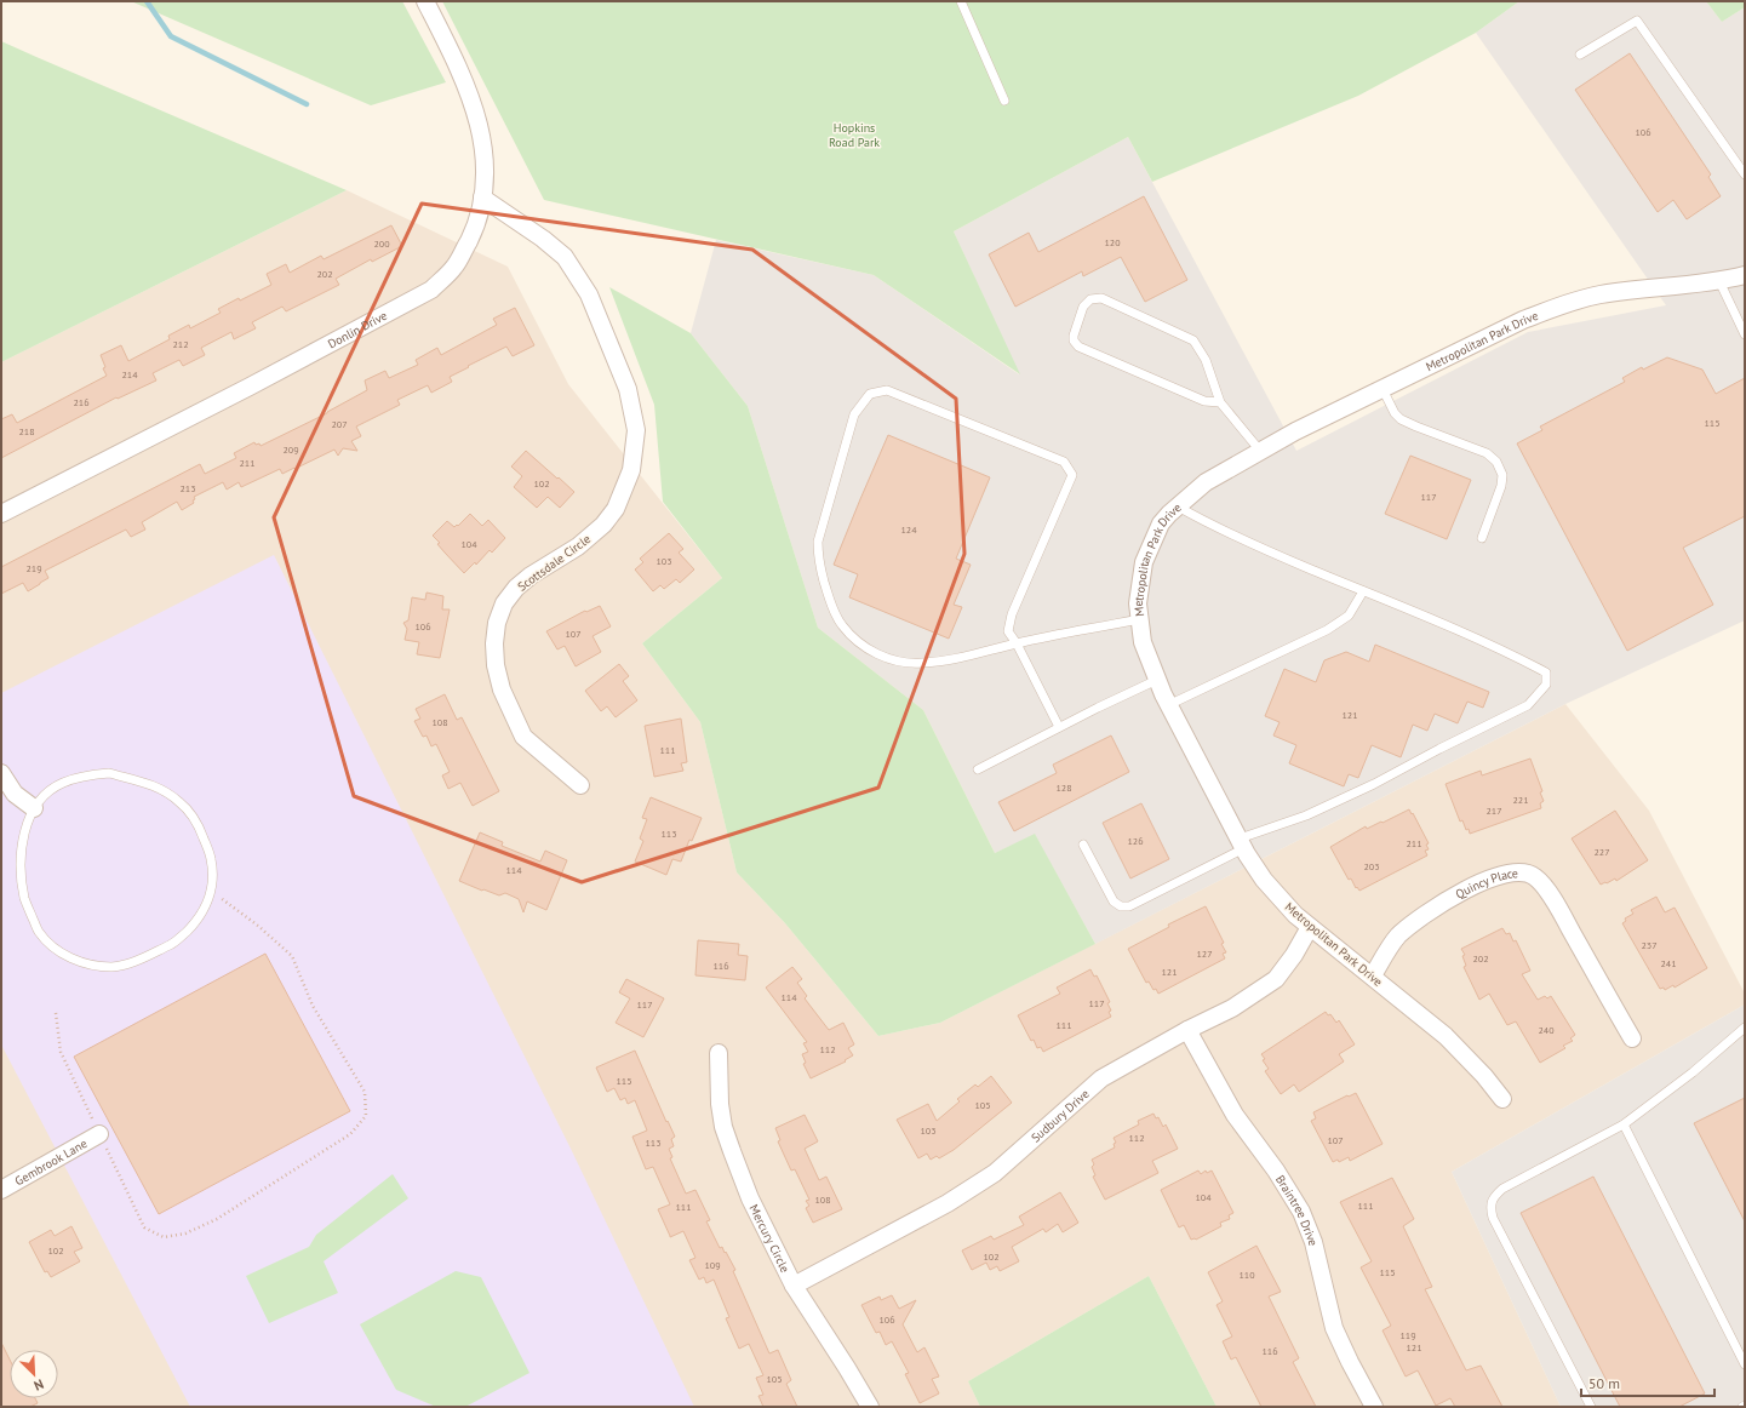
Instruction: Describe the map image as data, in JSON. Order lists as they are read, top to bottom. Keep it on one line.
{"streets":{"street":["Donlin Drive","Metropolitan Park Drive","Scottsdale Circle","Quincy Place","Sudbury Drive","Gembrook Lane","Braintree Drive","Mercury Circle"]},"crossings":[["Donlin Drive","Scottsdale Circle"],["Metropolitan Park Drive","Quincy Place"],["Metropolitan Park Drive","Sudbury Drive"],["Sudbury Drive","Braintree Drive"],["Sudbury Drive","Mercury Circle"]],"parks":["Hopkins Road Park"],"house_numbers":["106","120","200","202","212","214","216","115","207","218","209","211","102","213","117","124","104","103","219","106","107","121","108","111","128","221","217","113","126","211","227","203","114","237","127","202","241","116","121","114","117","117","111","240","112","115","105","103","112","107","113","104","108","111","111","102","102","109","115","110","106","119","121","116","105"],"scale_bar":"50 m","north":"bottom right"}
